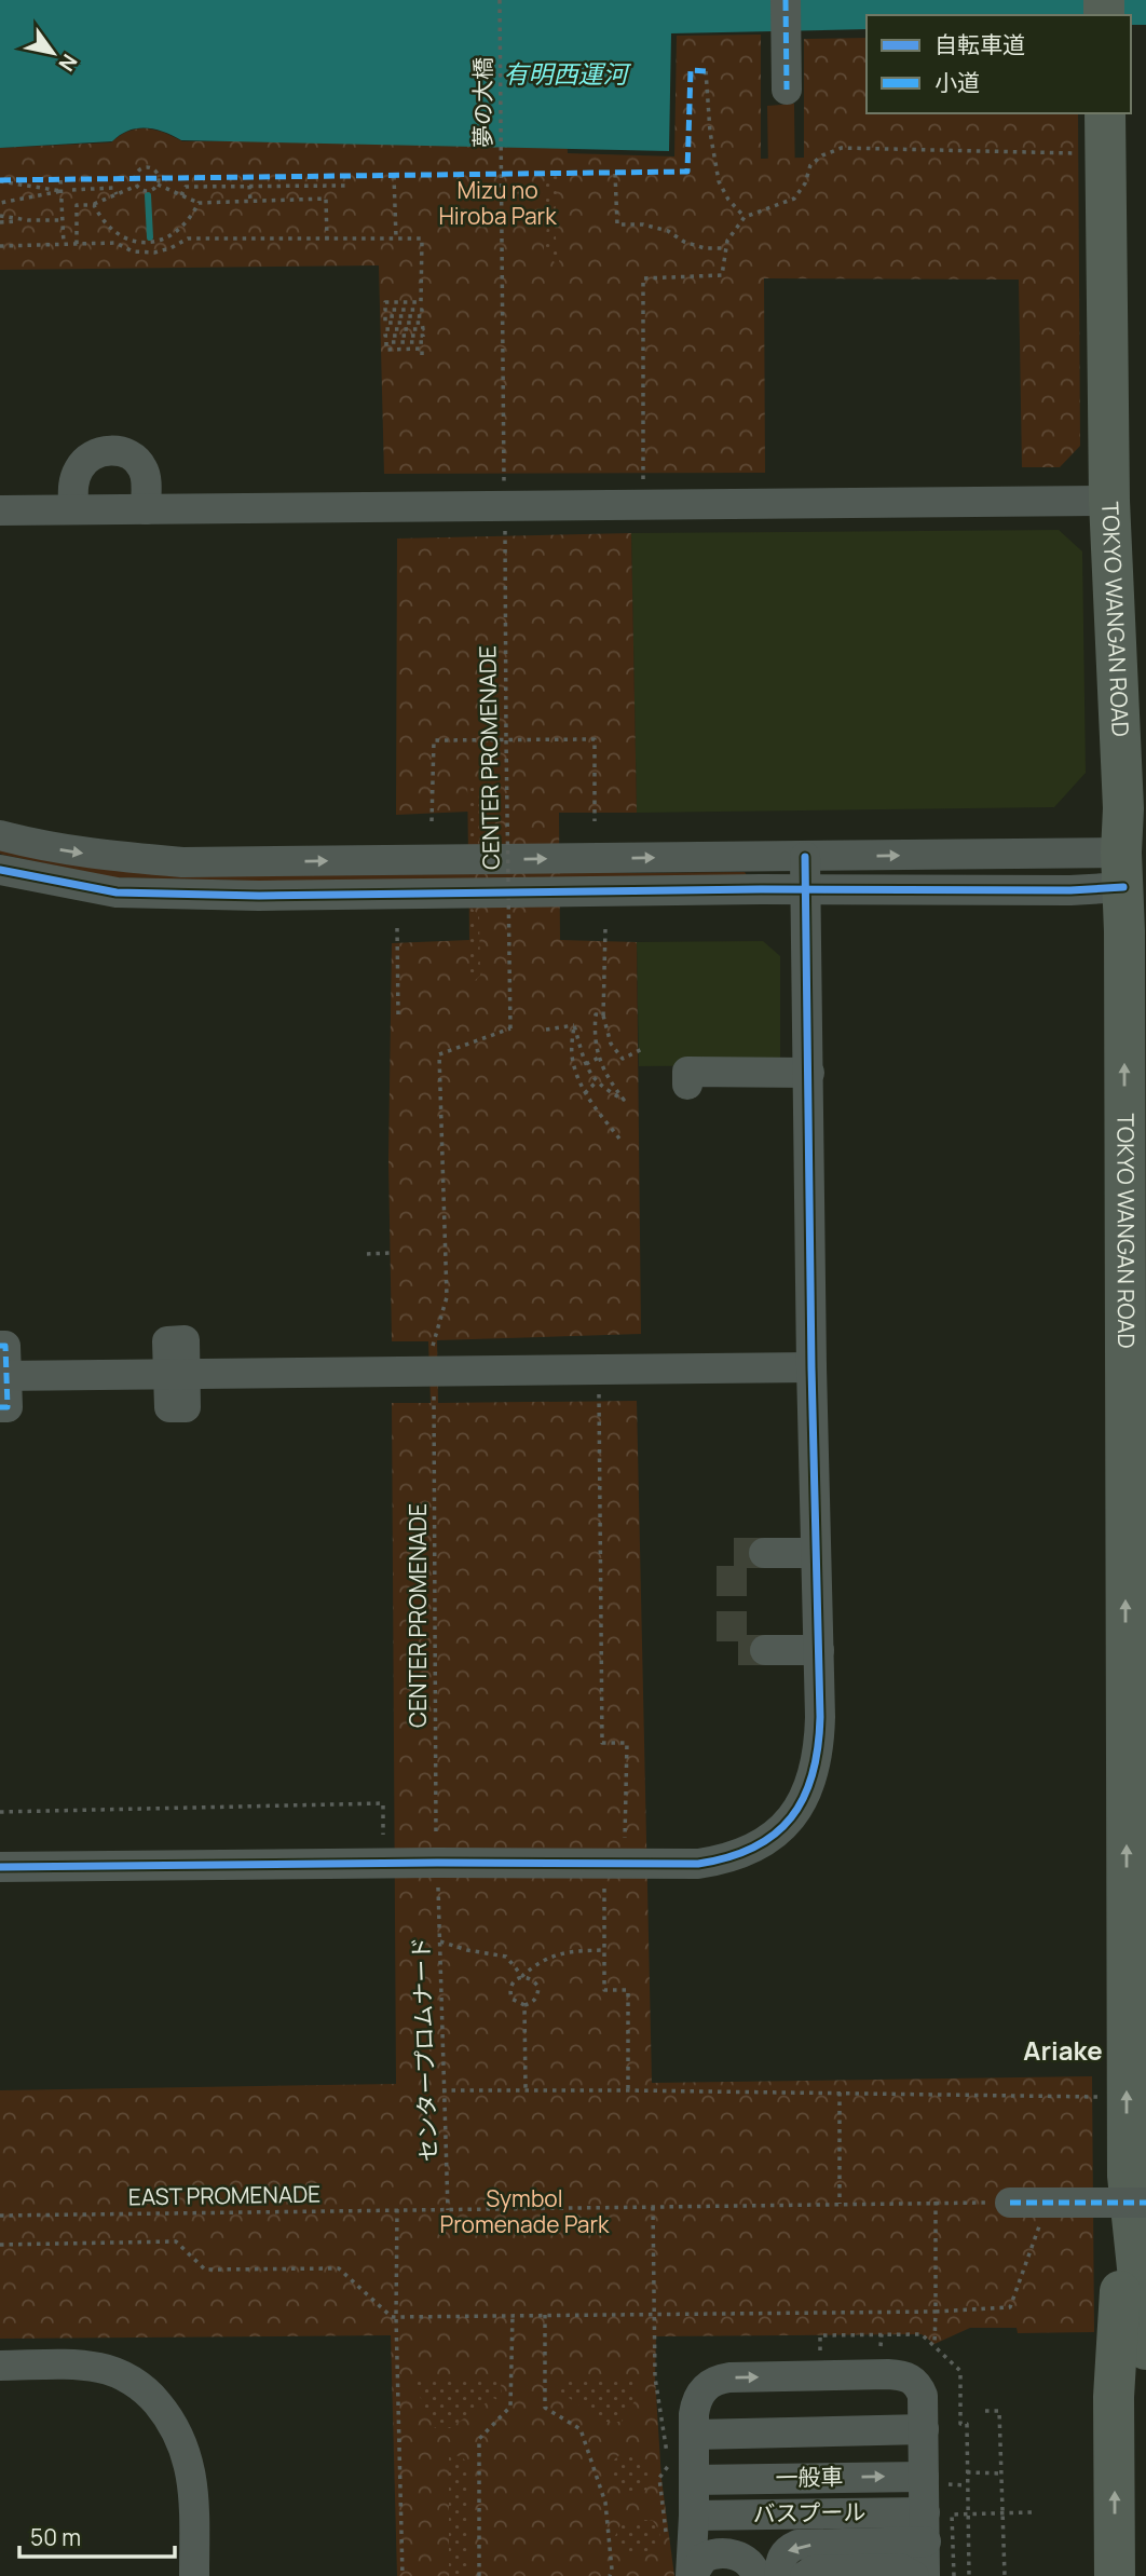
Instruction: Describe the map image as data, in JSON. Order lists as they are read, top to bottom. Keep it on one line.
{"streets":{"highway":["TOKYO WANGAN ROAD"],"street":["一般車","バスプール"],"path":["夢の大橋","CENTER PROMENADE","センタープロムナード","EAST PROMENADE"]},"crossings":[["センタープロムナード","EAST PROMENADE"]],"one_way":["TOKYO WANGAN ROAD"],"districts":["Ariake"],"water":["有明西運河"],"parks":["Mizu no Hiroba Park","Symbol Promenade Park"],"legend":["自転車道","小道"],"scale_bar":"50 m","north":"bottom right"}
